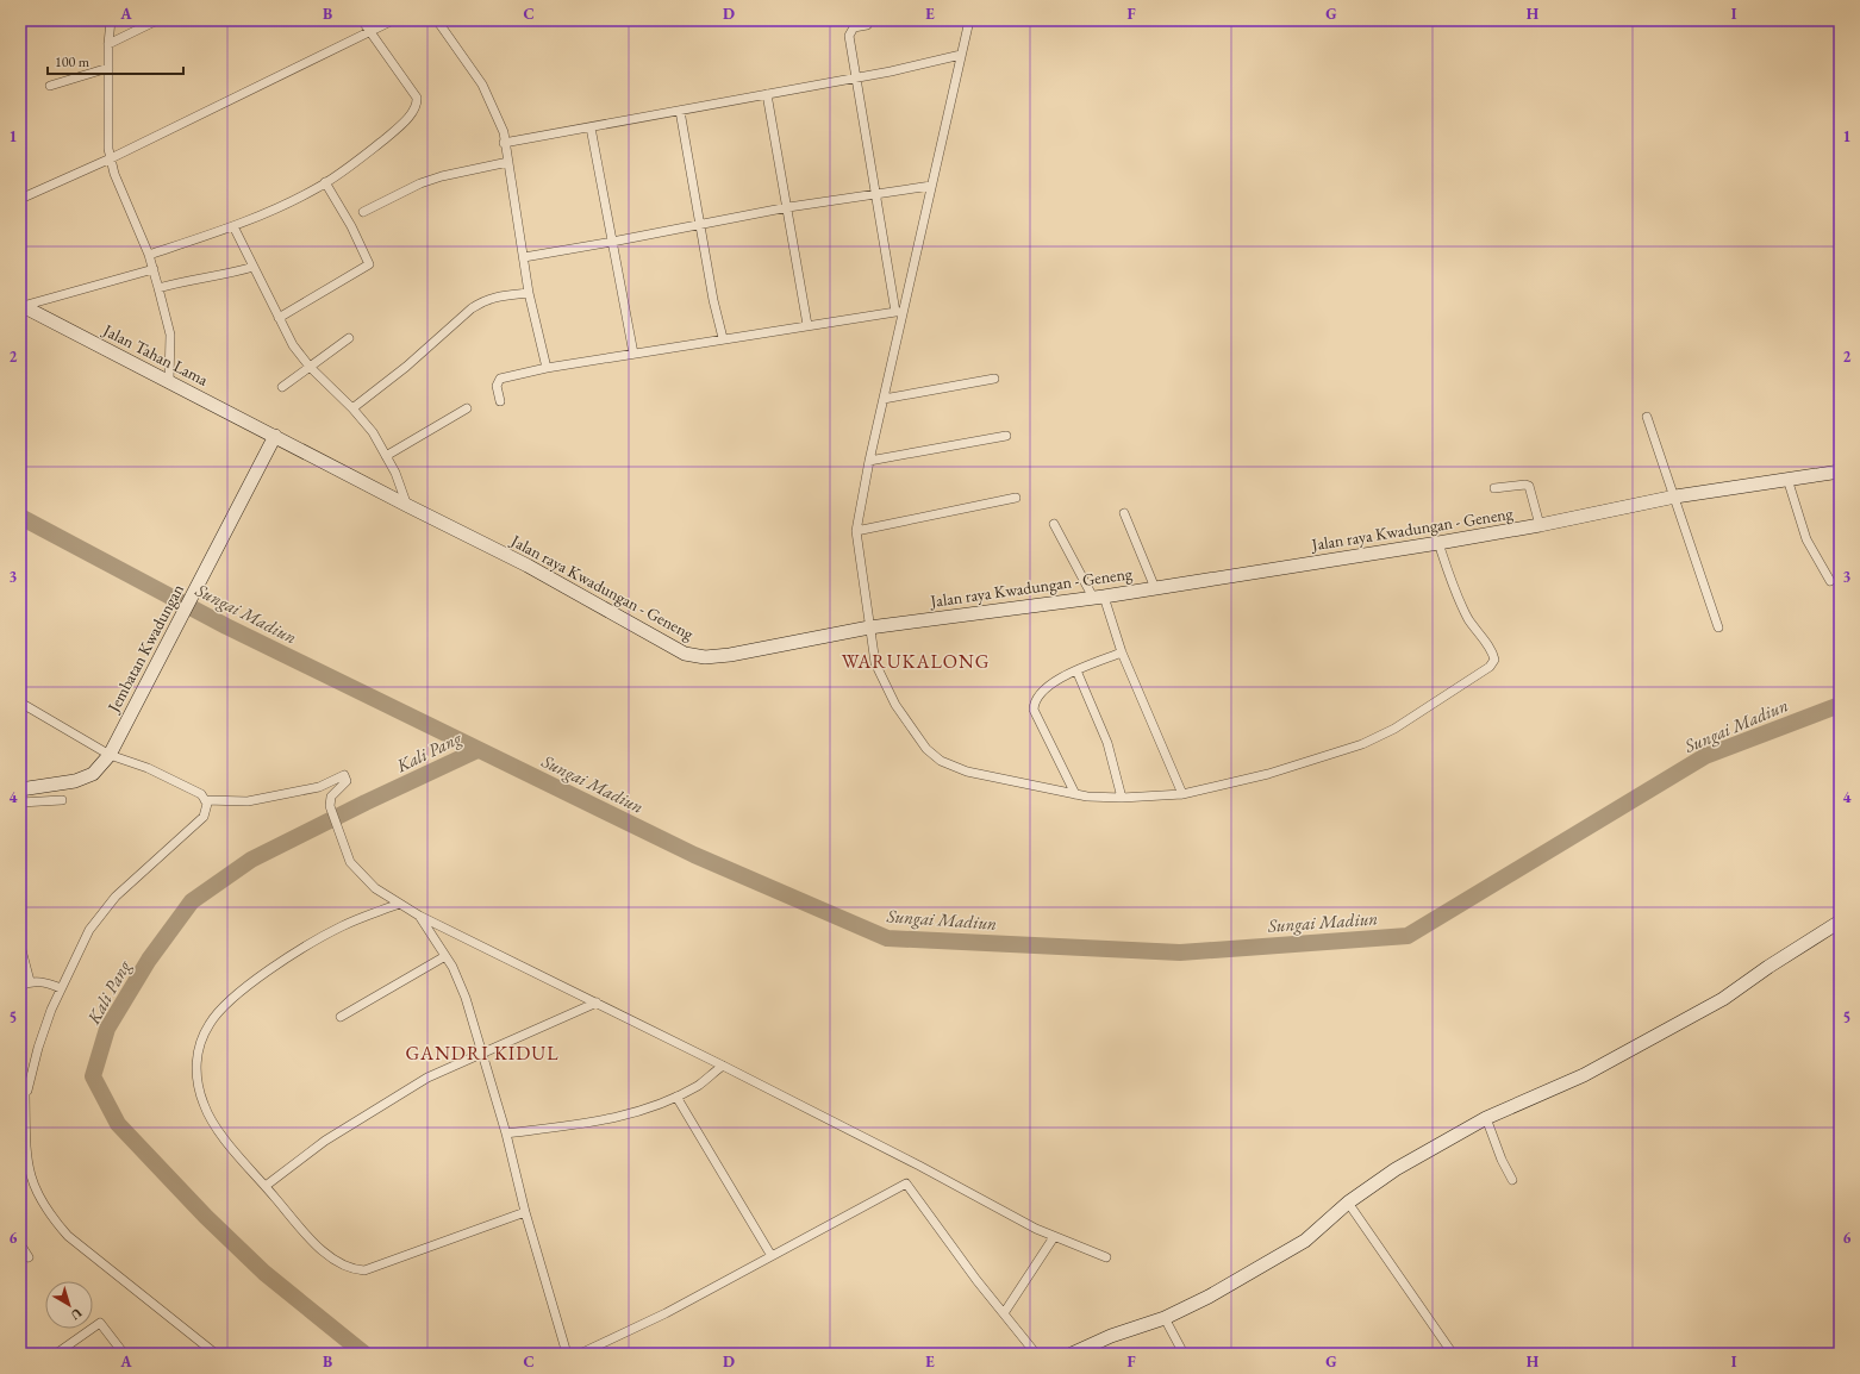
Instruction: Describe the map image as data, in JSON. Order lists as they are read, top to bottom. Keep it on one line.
{"streets":{"main road":["Jalan Tahan Lama","Jalan raya Kwadungan - Geneng","Jembatan Kwadungan"]},"crossings":[["Jalan Tahan Lama","Jalan raya Kwadungan - Geneng"],["Jalan Tahan Lama","Jembatan Kwadungan"],["Jalan raya Kwadungan - Geneng","Jembatan Kwadungan"]],"districts":["WARUKALONG","GANDRI KIDUL"],"water":["Sungai Madiun","Kali Pang"],"scale_bar":"100 m","north":"bottom right","grid":{"columns":["A","B","C","D","E","F","G","H","I"],"rows":["1","2","3","4","5","6"]}}
